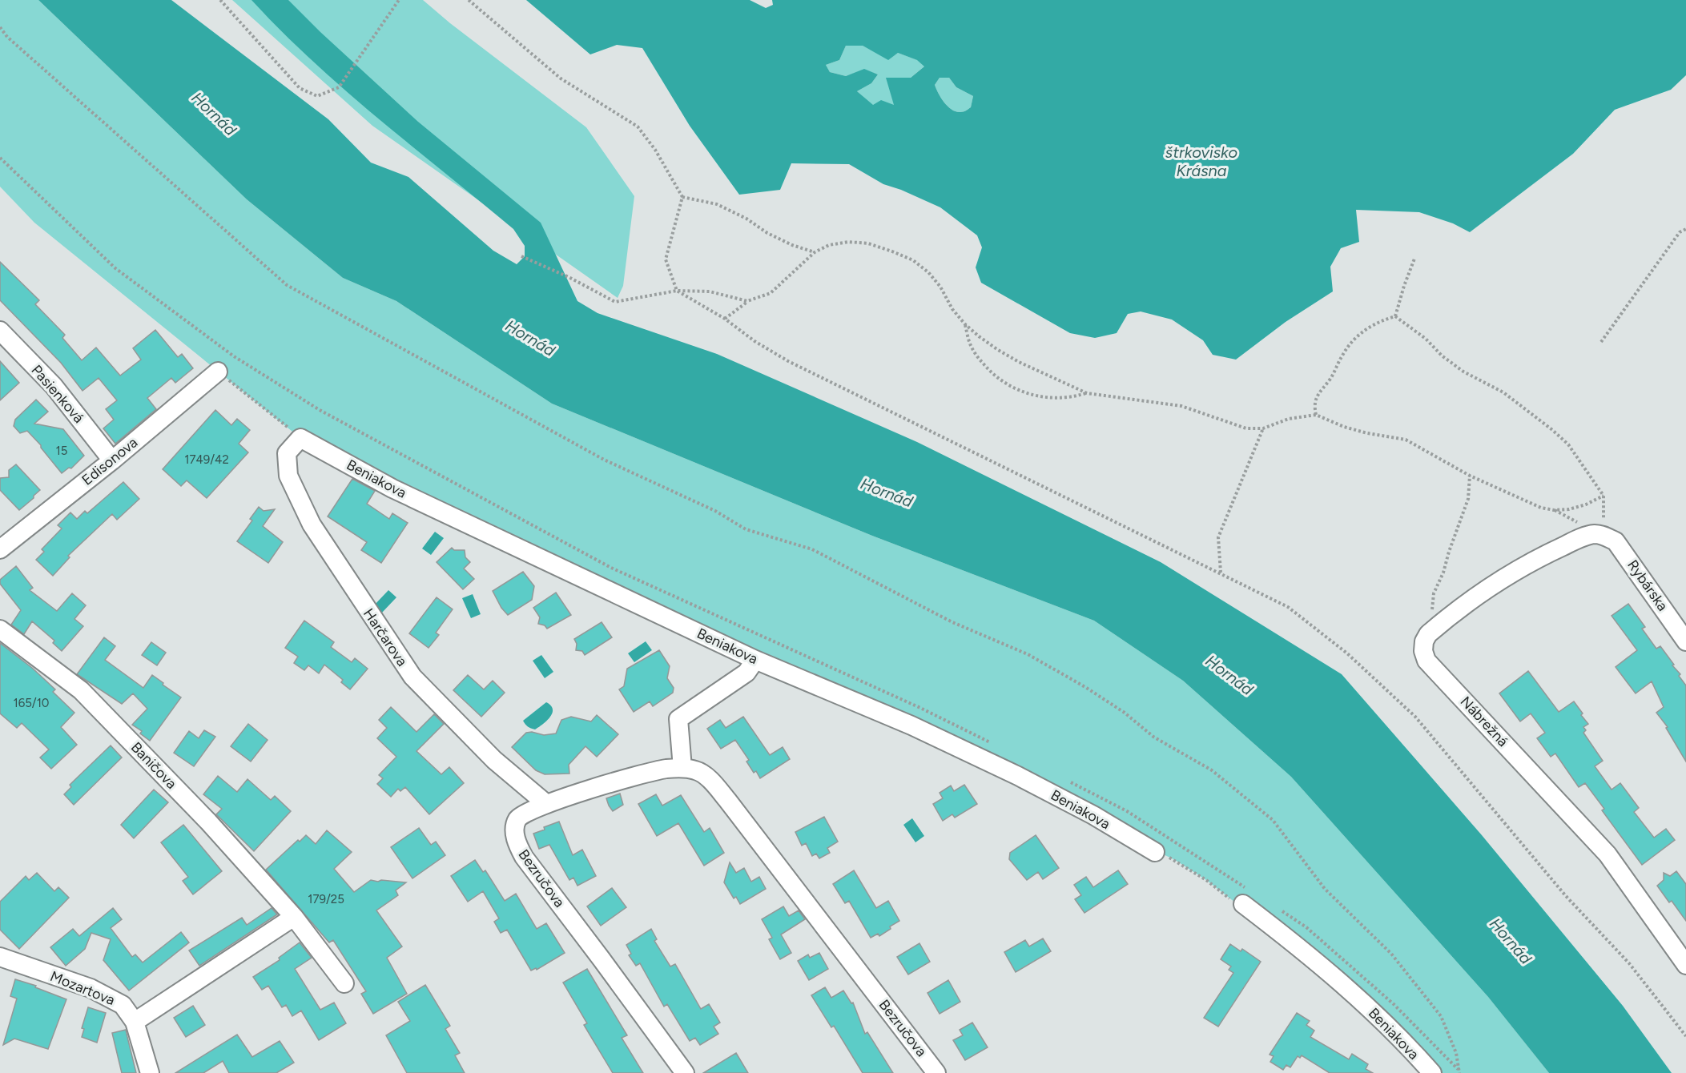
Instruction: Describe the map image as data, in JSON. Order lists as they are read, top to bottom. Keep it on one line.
{"streets":{"street":["Pasienková","Edisonova","Beniakova","Rybárska","Harčarova","Nábrežná","Baničova","Bezručova","Mozartova"]},"crossings":[["Pasienková","Edisonova"],["Beniakova","Harčarova"],["Rybárska","Nábrežná"],["Harčarova","Bezručova"]],"water":["Hornád","štrkovisko Krásna"],"house_numbers":["15","1749/42","165/10","179/25"]}
